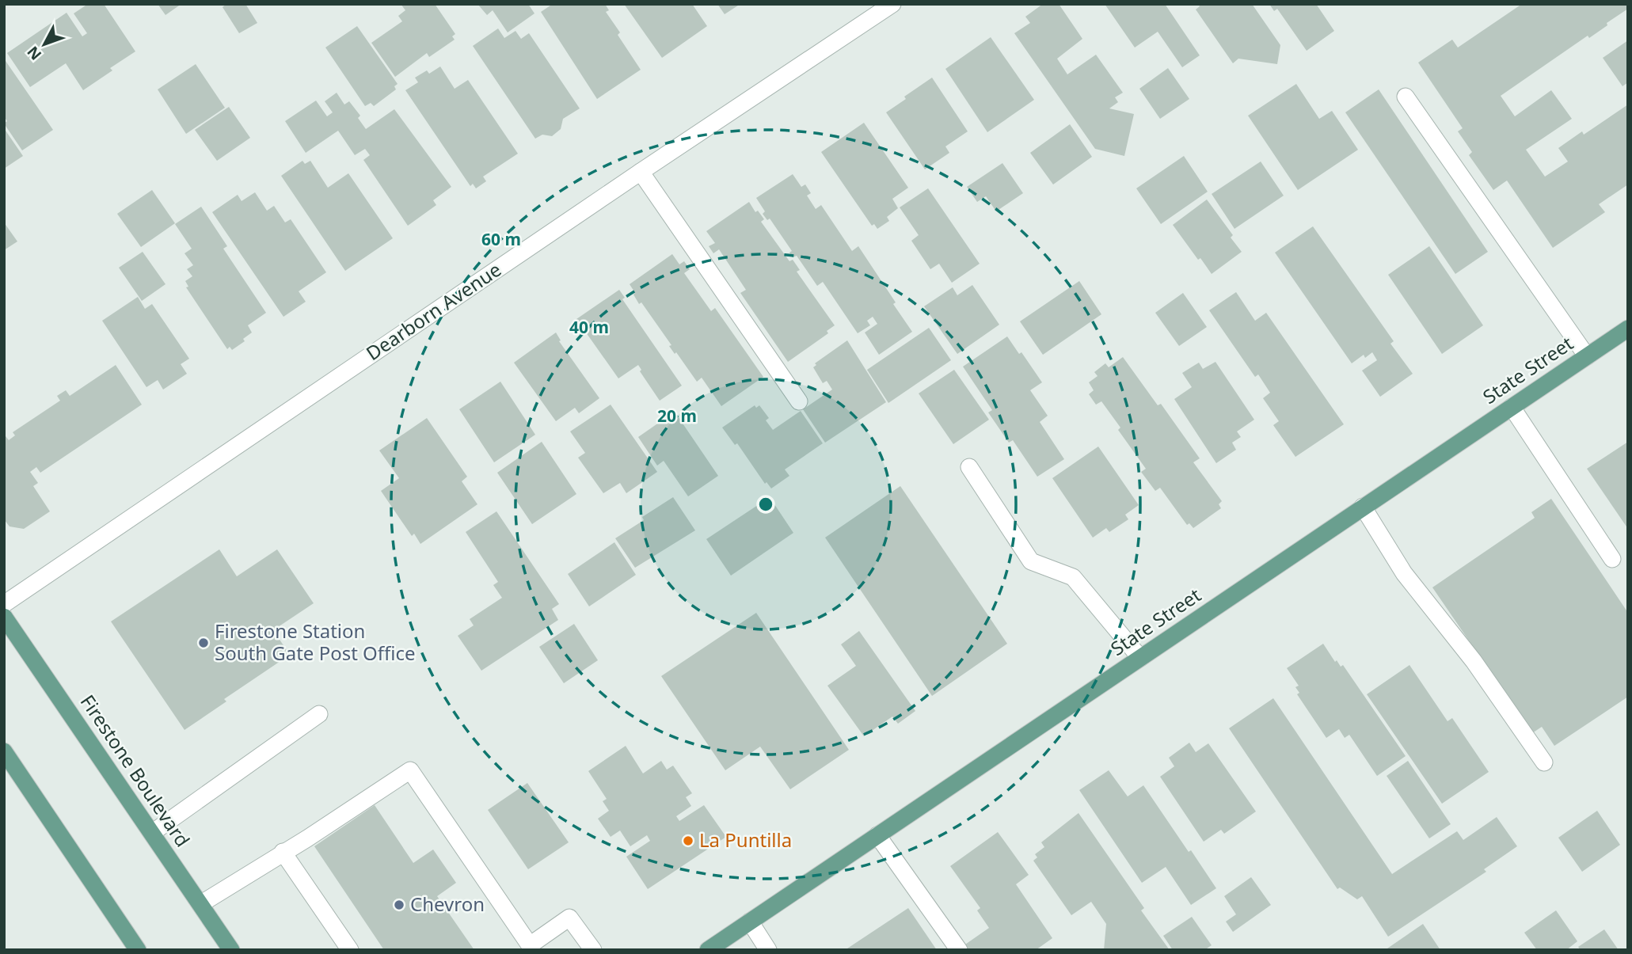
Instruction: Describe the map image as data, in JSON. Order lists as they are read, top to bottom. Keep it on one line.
{"streets":{"main road":["State Street","Firestone Boulevard"],"street":["Dearborn Avenue"]},"places":["Firestone Station South Gate Post Office","La Puntilla","Chevron"],"north":"bottom left","rings":["60 m","40 m","20 m"]}
